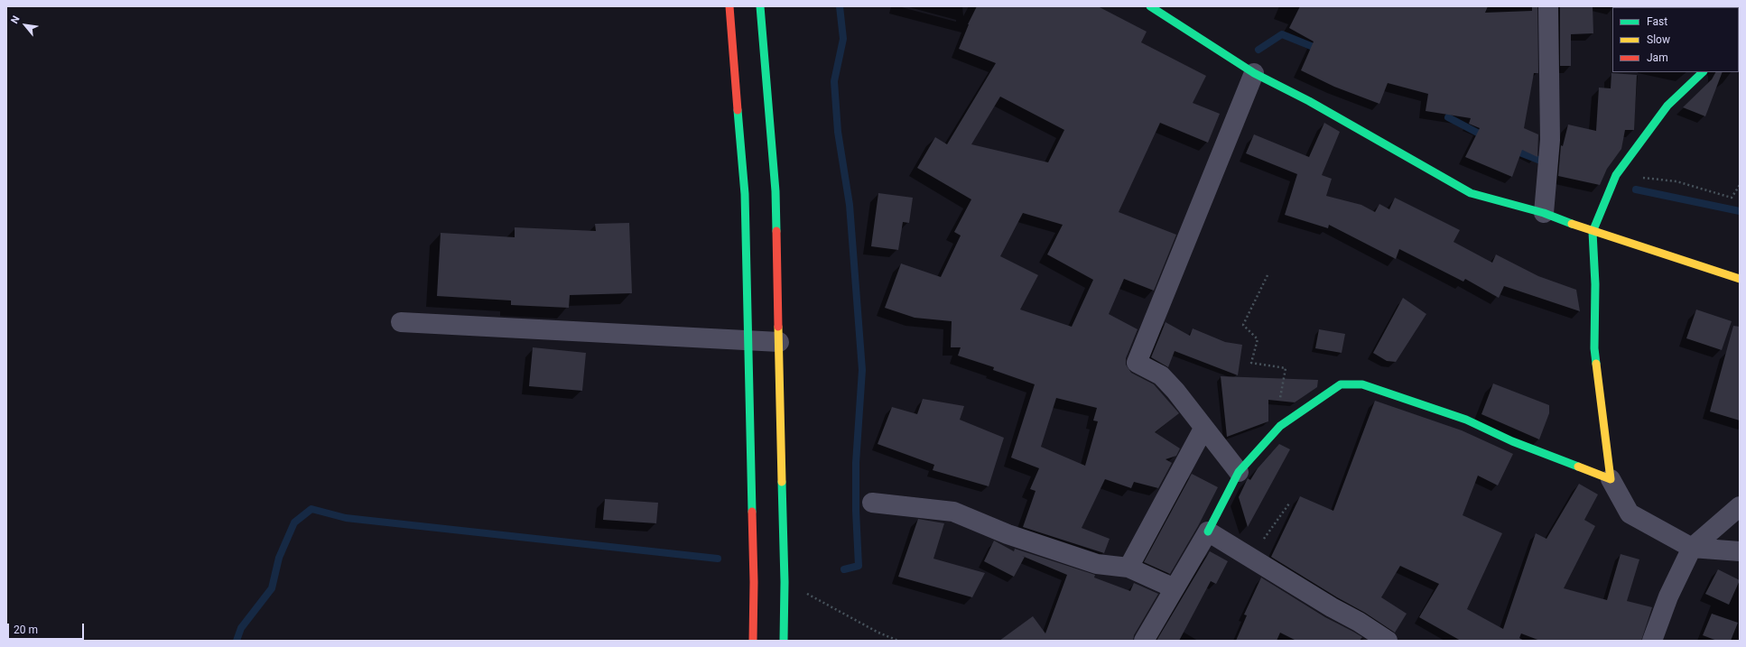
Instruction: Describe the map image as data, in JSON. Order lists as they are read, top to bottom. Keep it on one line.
{"legend":["Fast","Slow","Jam"],"scale_bar":"20 m","north":"top left"}
